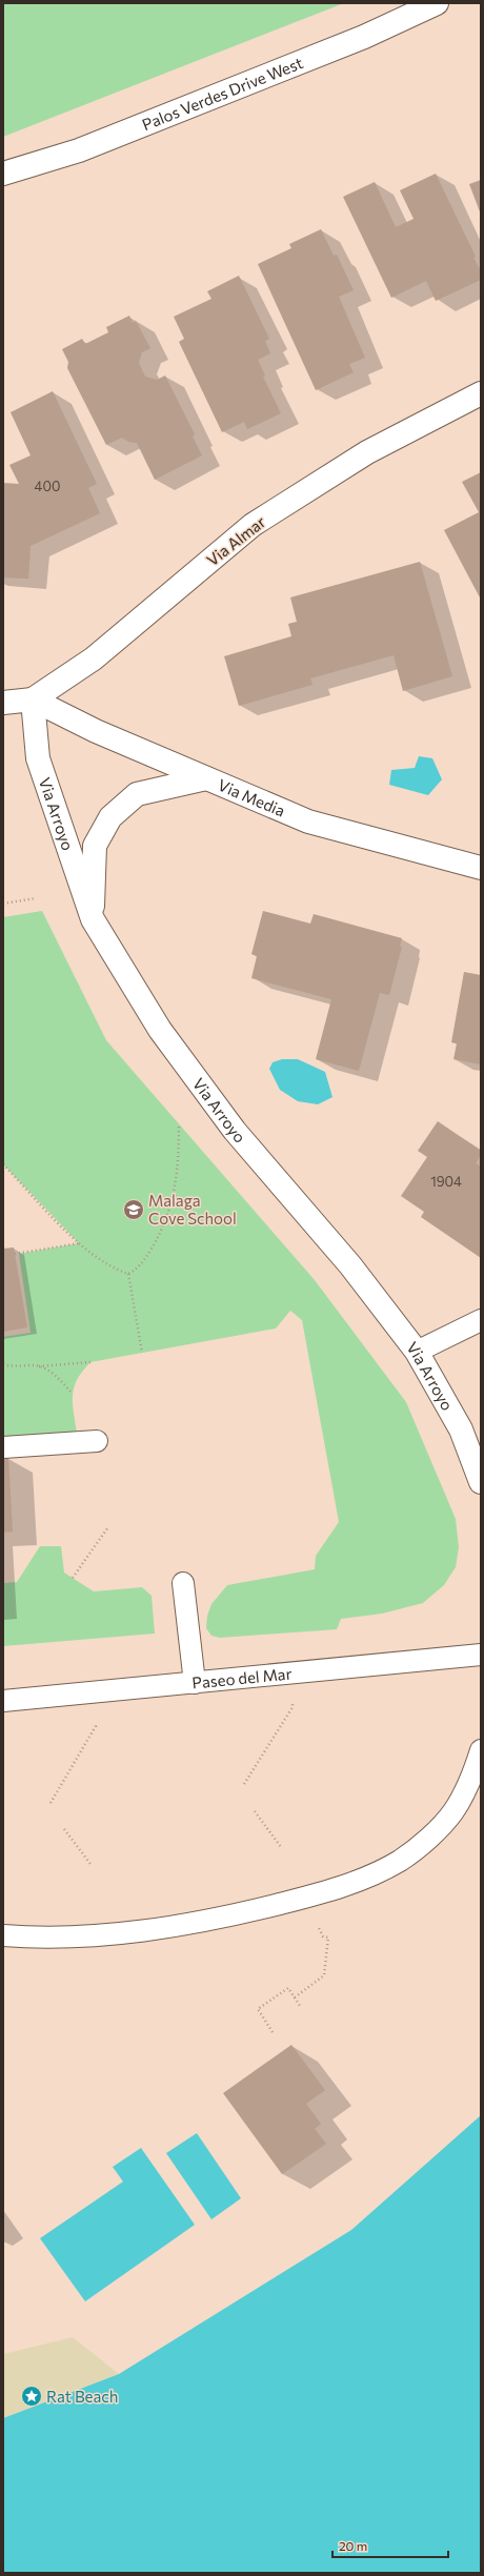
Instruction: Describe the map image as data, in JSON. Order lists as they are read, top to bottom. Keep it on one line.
{"streets":{"street":["Palos Verdes Drive West","Via Almar","Via Media","Via Arroyo"],"lane":["Paseo del Mar"]},"crossings":[["Via Almar","Via Media"],["Via Almar","Via Arroyo"],["Via Media","Via Arroyo"]],"places":{"school or university":["Malaga Cove School"],"place":["Rat Beach"]},"house_numbers":["400","1904"],"scale_bar":"20 m"}
